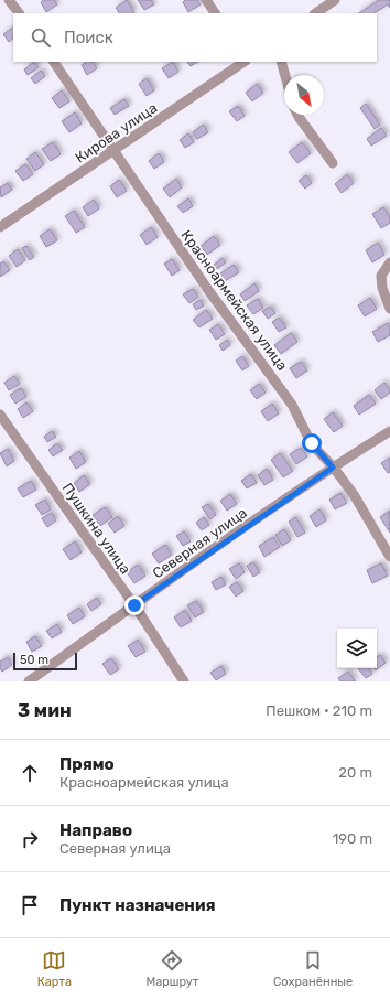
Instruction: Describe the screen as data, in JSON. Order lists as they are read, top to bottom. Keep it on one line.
{"streets":{"street":["Кирова улица","Красноармейская улица","Пушкина улица","Северная улица"]},"crossings":[["Кирова улица","Красноармейская улица"],["Красноармейская улица","Северная улица"],["Пушкина улица","Северная улица"]],"scale_bar":"50 m","north":"bottom right","page":{"search":"Поиск","scale":"50 m","heading":["3 мин","Пешком · 210 m"],"list":[["Прямо","Красноармейская улица","20 m"],["Направо","Северная улица","190 m"],"Пункт назначения"],"nav":["Карта","Маршрут","Сохранённые"]}}
